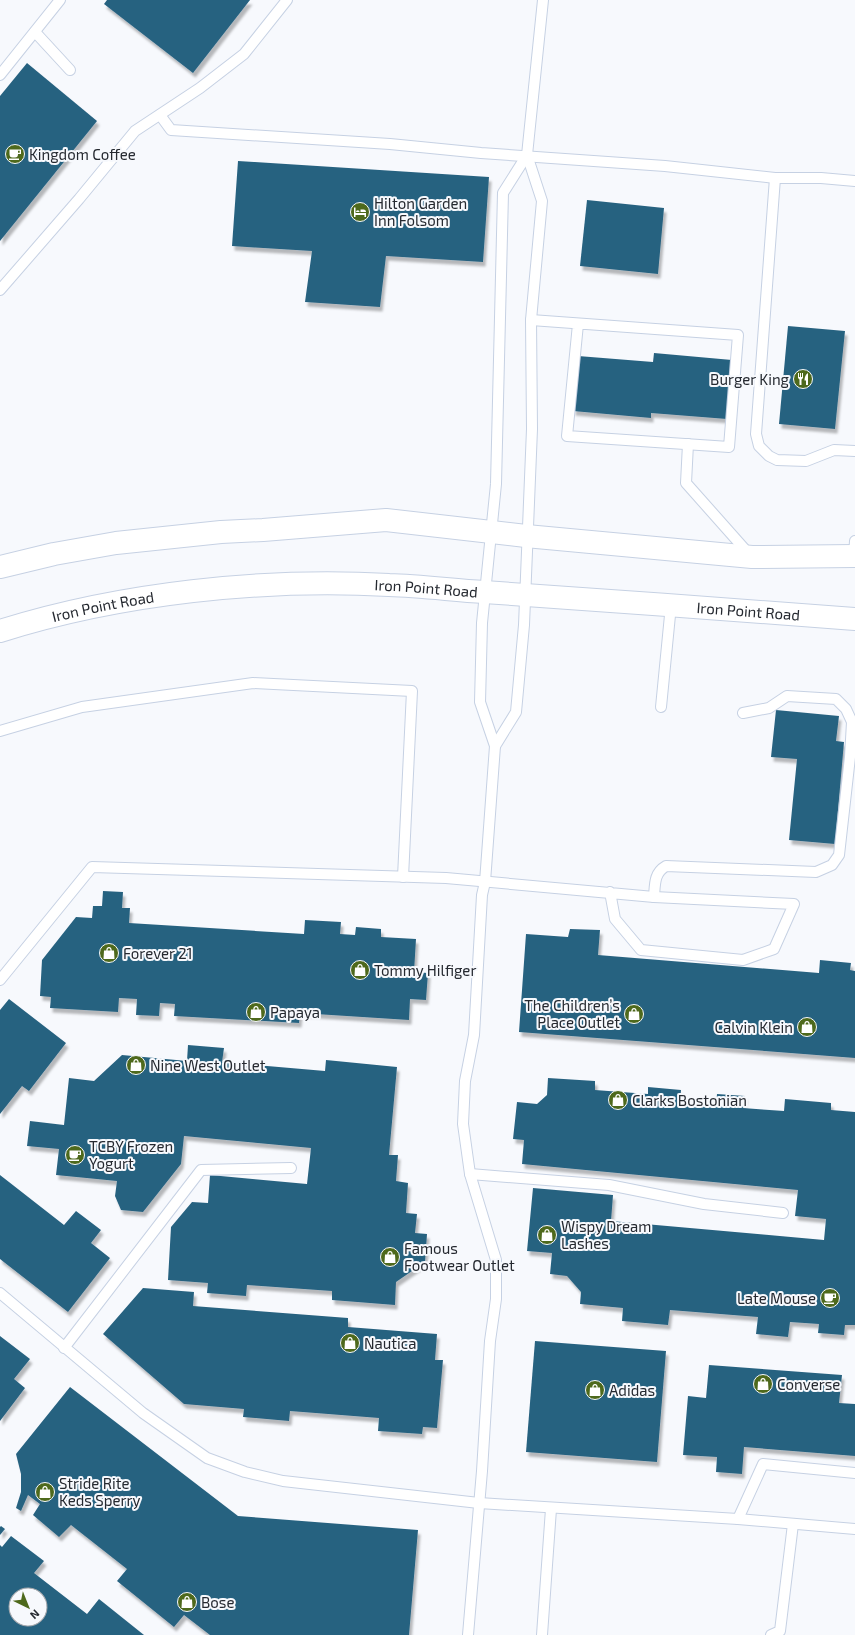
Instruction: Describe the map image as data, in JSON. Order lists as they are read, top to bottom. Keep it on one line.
{"streets":{"main road":["Iron Point Road"]},"places":{"cafe":["Kingdom Coffee","TCBY Frozen Yogurt","Late Mouse"],"hotel":["Hilton Garden Inn Folsom"],"restaurant":["Burger King"],"shop":["Forever 21","Tommy Hilfiger","Papaya","The Children’s Place Outlet","Calvin Klein","Nine West Outlet","Clarks Bostonian","Wispy Dream Lashes","Famous Footwear Outlet","Nautica","Converse","Adidas","Stride Rite Keds Sperry","Bose"]},"north":"bottom right"}
